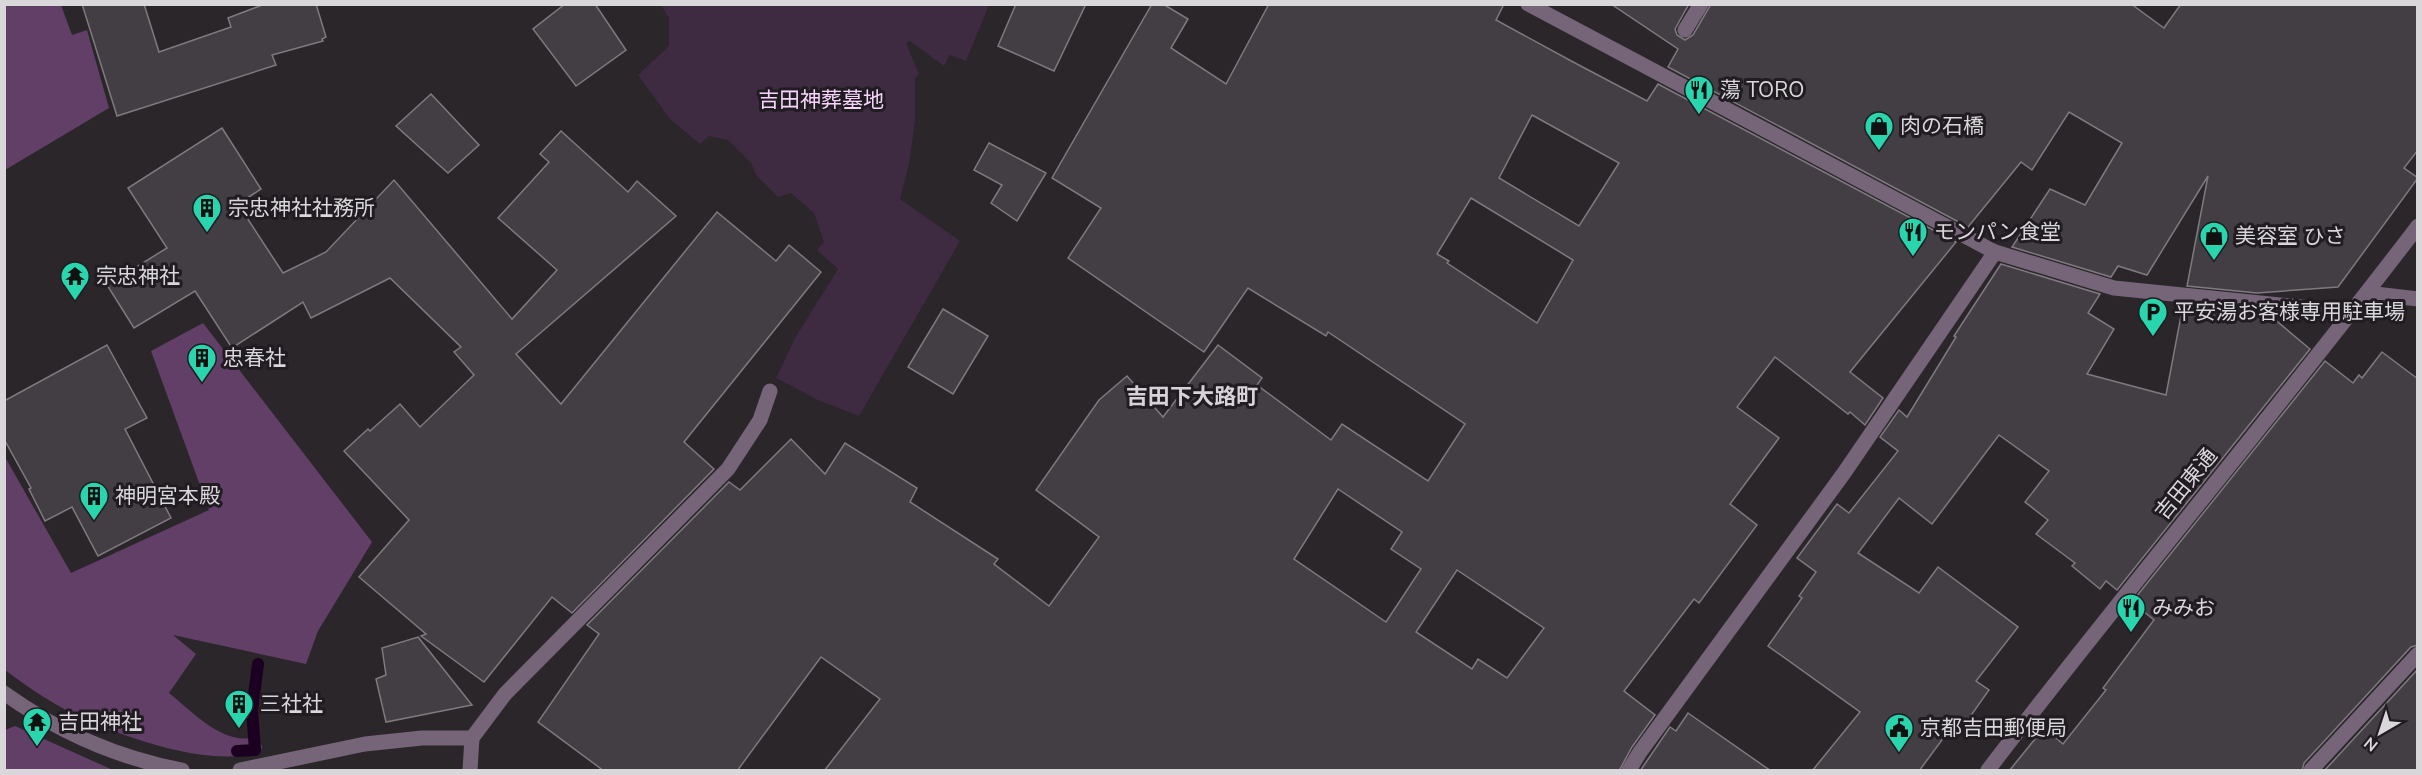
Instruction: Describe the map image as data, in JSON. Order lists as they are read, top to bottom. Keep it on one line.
{"streets":{"street":["吉田東通"]},"districts":["吉田下大路町"],"parks":["吉田神葬墓地"],"places":{"restaurant":["蕩 TORO","モンパン食堂","みみお"],"shop":["肉の石橋","美容室 ひさ"],"building":["宗忠神社社務所","忠春社","神明宮本殿","三社社"],"temple":["宗忠神社","吉田神社"],"parking":["平安湯お客様専用駐車場"],"public building":["京都吉田郵便局"]},"north":"bottom left"}
